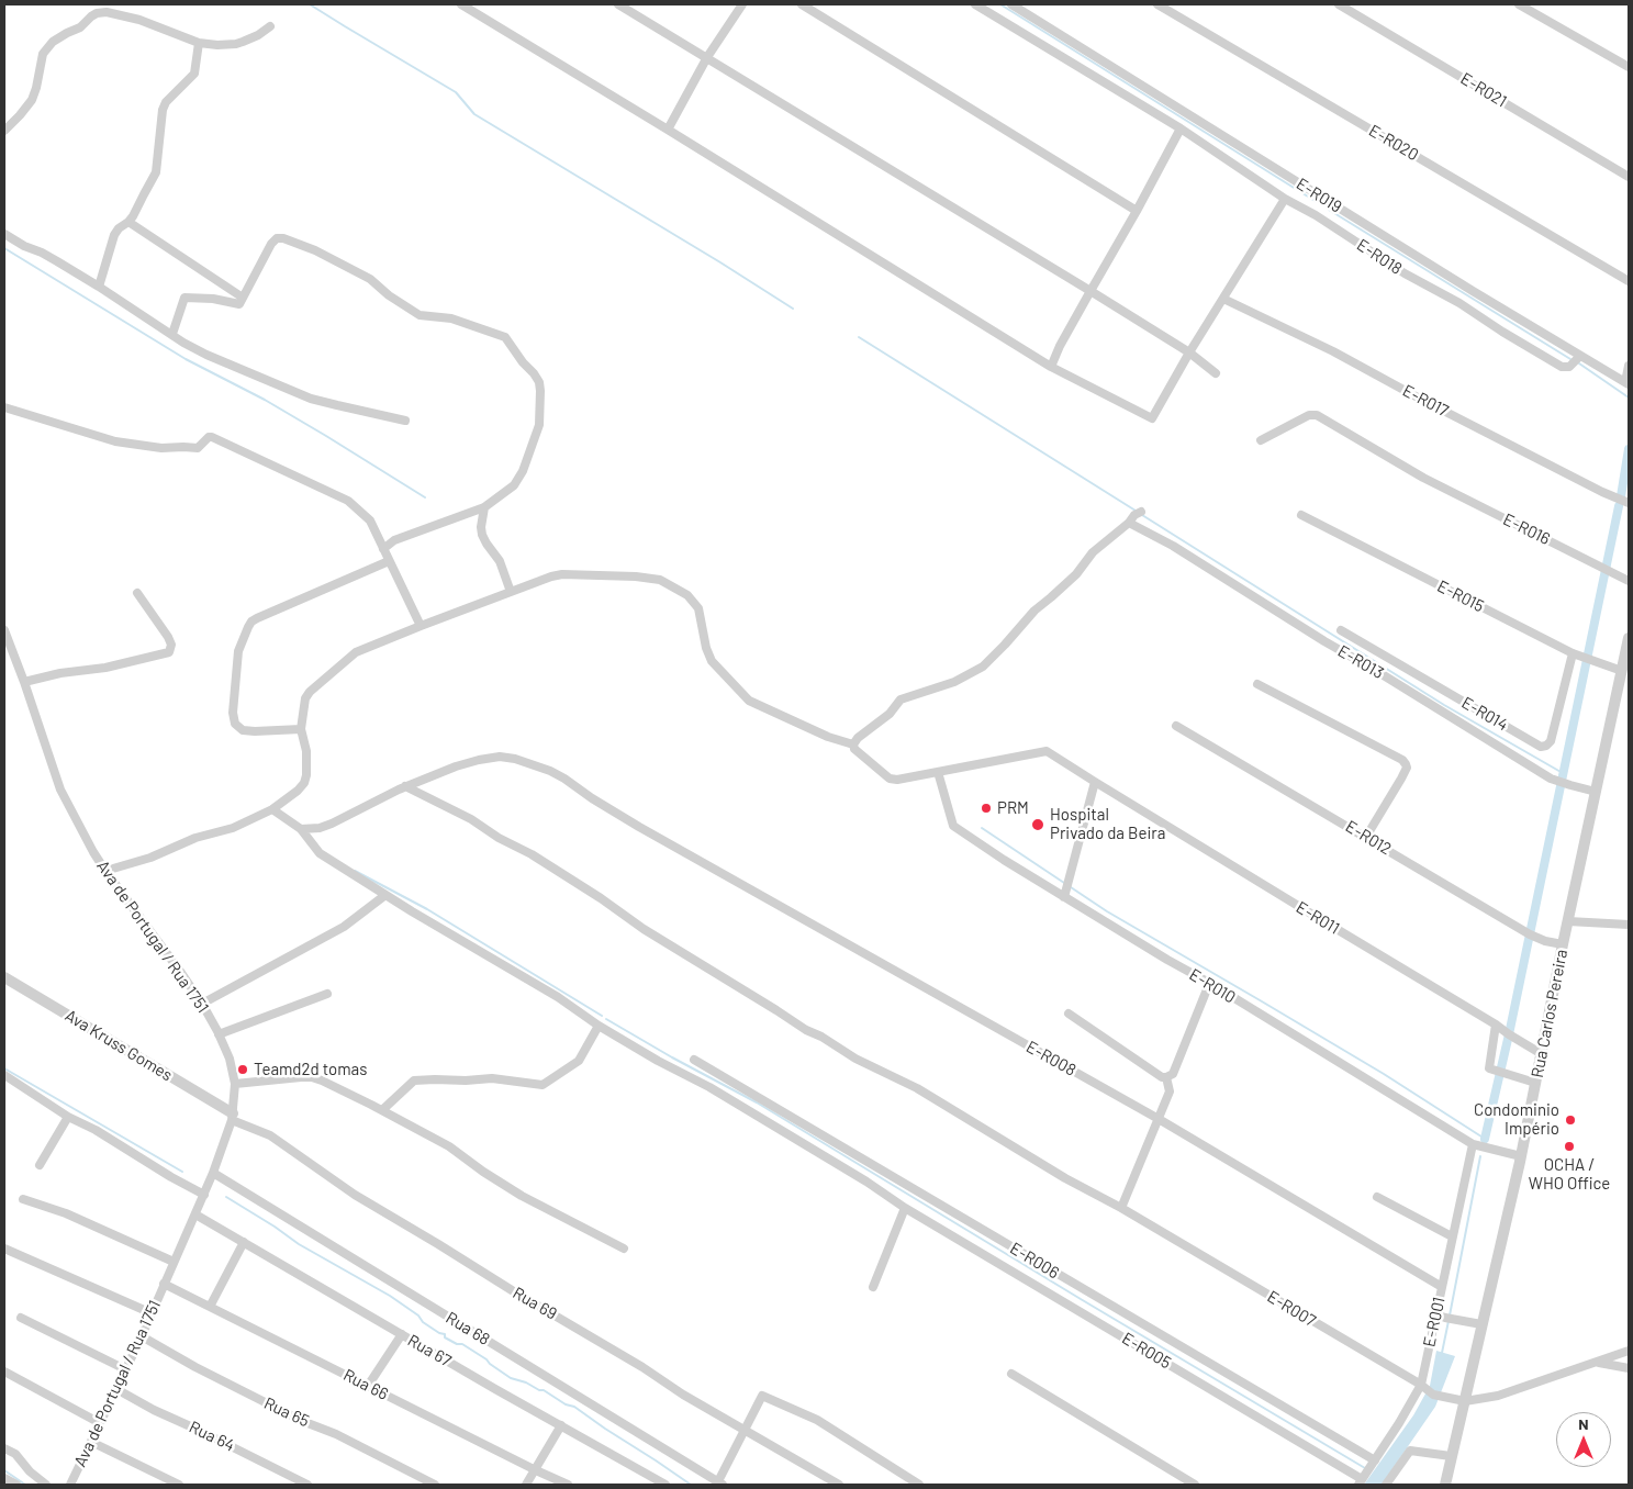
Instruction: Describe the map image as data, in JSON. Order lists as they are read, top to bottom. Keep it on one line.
{"streets":{"street":["E-R021","E-R020","E-R019","E-R018","E-R017","E-R016","E-R015","E-R013","E-R014","E-R012","E-R011","Ava de Portugal / Rua 1751","E-R010","Rua Carlos Pereira","Ava Kruss Gomes","E-R008","E-R006","Rua 69","E-R007","E-R001","Rua 68","Rua 67","E-R005","Rua 66","Rua 65","Rua 64"]},"crossings":[["E-R019","E-R018"],["E-R015","E-R014"],["E-R015","Rua Carlos Pereira"],["E-R013","Rua Carlos Pereira"],["E-R012","Rua Carlos Pereira"],["E-R011","E-R010"],["E-R011","Rua Carlos Pereira"],["Ava de Portugal / Rua 1751","Ava Kruss Gomes"],["Ava de Portugal / Rua 1751","Rua 69"],["Ava de Portugal / Rua 1751","Rua 68"],["Ava de Portugal / Rua 1751","Rua 67"],["Ava de Portugal / Rua 1751","Rua 66"],["Ava de Portugal / Rua 1751","Rua 65"],["Ava de Portugal / Rua 1751","Rua 64"],["E-R010","Rua Carlos Pereira"],["E-R010","E-R001"],["Rua Carlos Pereira","E-R007"],["Ava Kruss Gomes","Rua 69"],["E-R008","E-R007"],["E-R008","E-R001"],["E-R008","E-R005"],["E-R006","E-R001"],["E-R007","E-R001"],["E-R001","E-R005"]],"places":["PRM","Hospital Privado da Beira","Teamd2d tomas","Condominio Império","OCHA / WHO Office"],"north":"top"}
